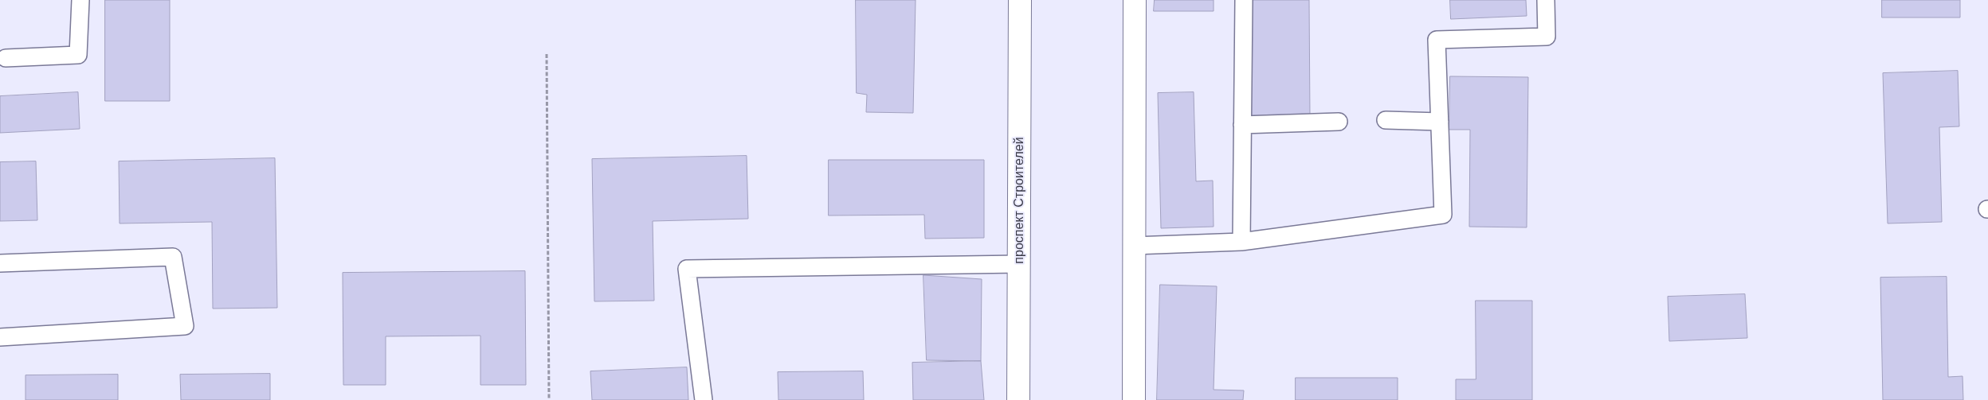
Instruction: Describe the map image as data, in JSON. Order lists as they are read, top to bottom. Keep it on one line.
{"streets":{"street":["проспект Строителей"]}}
